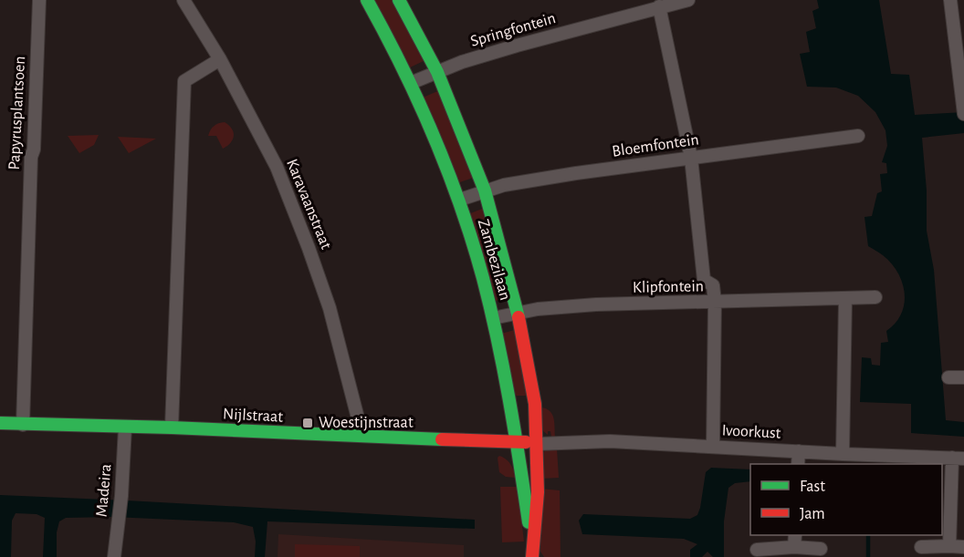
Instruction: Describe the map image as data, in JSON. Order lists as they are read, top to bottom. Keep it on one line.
{"streets":{"street":["Springfontein","Papyrusplantsoen","Bloemfontein","Karavaanstraat","Zambezilaan","Klipfontein","Nijlstraat","Ivoorkust","Madeira"]},"crossings":[["Springfontein","Zambezilaan"],["Papyrusplantsoen","Nijlstraat"],["Bloemfontein","Zambezilaan"],["Karavaanstraat","Nijlstraat"],["Zambezilaan","Klipfontein"],["Zambezilaan","Nijlstraat"],["Zambezilaan","Ivoorkust"],["Nijlstraat","Ivoorkust"],["Nijlstraat","Madeira"]],"places":{"transit":["Woestijnstraat"]},"legend":["Fast","Jam"]}
